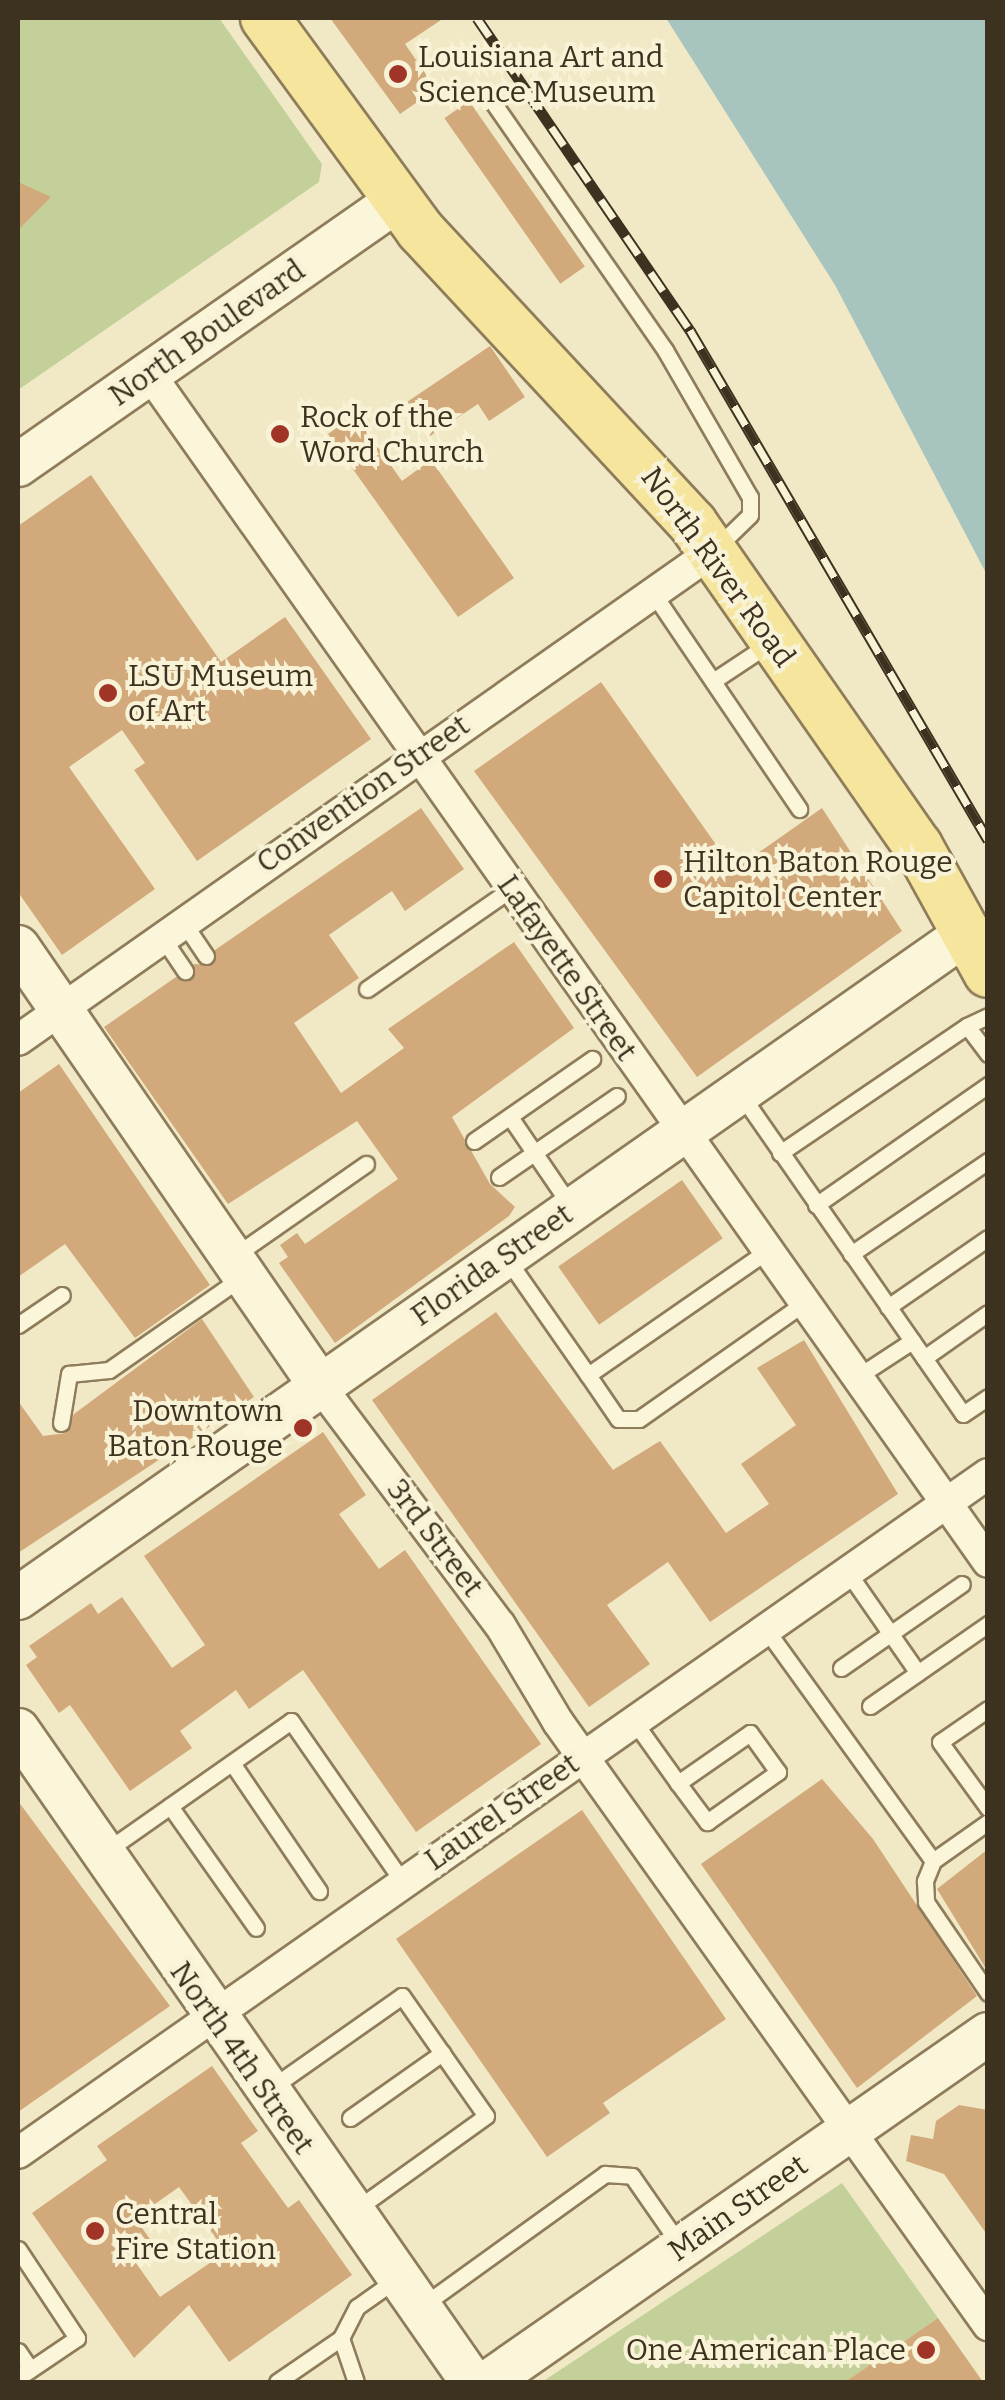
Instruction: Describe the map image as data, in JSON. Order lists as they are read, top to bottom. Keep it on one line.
{"streets":{"main road":["North River Road"],"street":["North Boulevard","Convention Street","Lafayette Street","Florida Street","3rd Street","Laurel Street","North 4th Street","Main Street"]},"crossings":[["North Boulevard","North River Road"],["North Boulevard","Lafayette Street"],["North River Road","Convention Street"],["North River Road","Florida Street"],["Convention Street","Lafayette Street"],["Convention Street","3rd Street"],["Lafayette Street","Florida Street"],["Lafayette Street","Laurel Street"],["Florida Street","3rd Street"],["3rd Street","Laurel Street"],["3rd Street","Main Street"],["Laurel Street","North 4th Street"]],"places":["Louisiana Art and Science Museum","Rock of the Word Church","LSU Museum of Art","Hilton Baton Rouge Capitol Center","Downtown Baton Rouge","Central Fire Station","One American Place"]}
